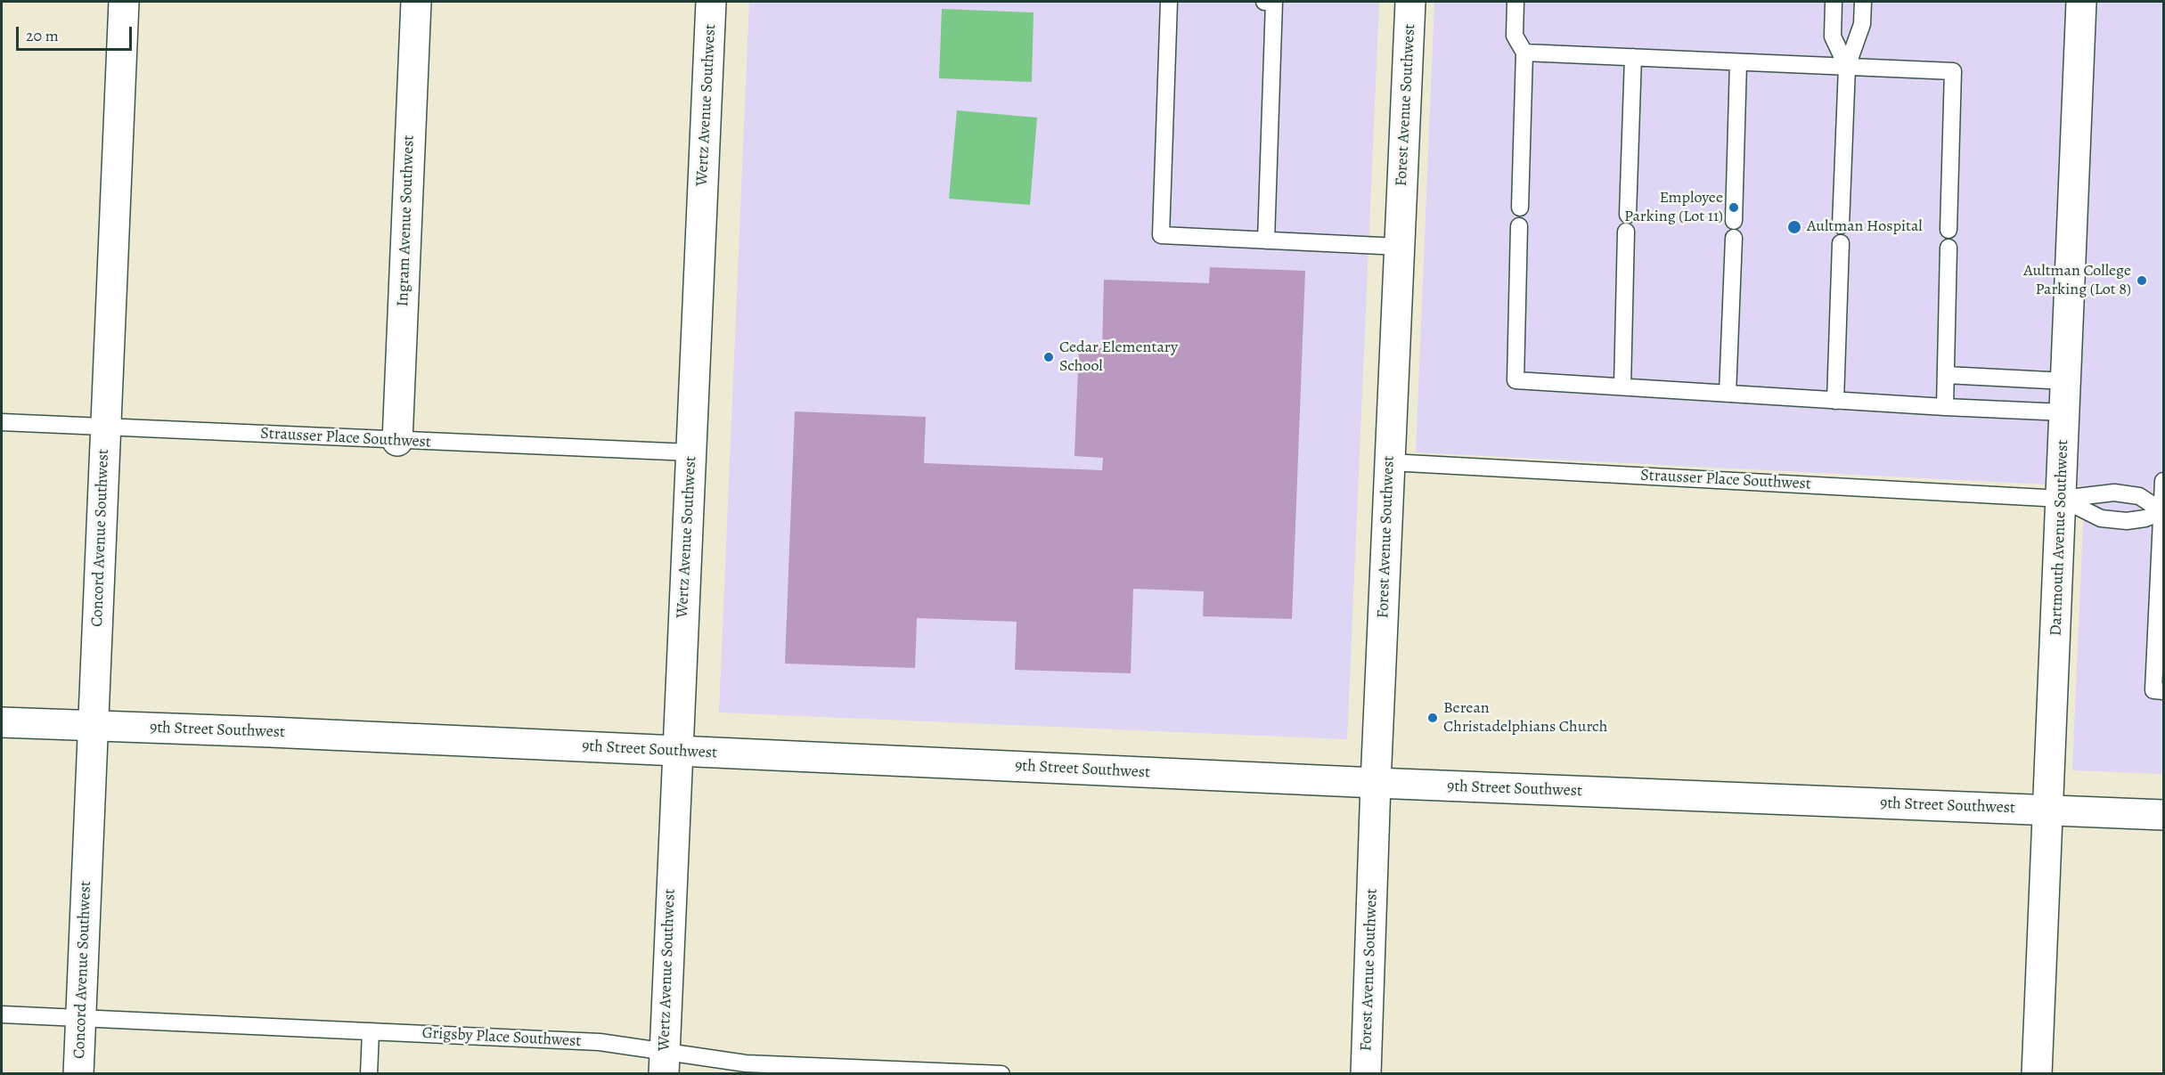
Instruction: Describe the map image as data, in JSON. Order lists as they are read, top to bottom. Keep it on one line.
{"streets":{"street":["Wertz Avenue Southwest","Forest Avenue Southwest","Ingram Avenue Southwest","Concord Avenue Southwest","Dartmouth Avenue Southwest","9th Street Southwest"],"lane":["Strausser Place Southwest","Grigsby Place Southwest"]},"crossings":[["Wertz Avenue Southwest","Strausser Place Southwest"],["Wertz Avenue Southwest","9th Street Southwest"],["Wertz Avenue Southwest","Grigsby Place Southwest"],["Forest Avenue Southwest","Strausser Place Southwest"],["Forest Avenue Southwest","9th Street Southwest"],["Ingram Avenue Southwest","Strausser Place Southwest"],["Strausser Place Southwest","Concord Avenue Southwest"],["Strausser Place Southwest","Dartmouth Avenue Southwest"],["Concord Avenue Southwest","9th Street Southwest"],["Concord Avenue Southwest","Grigsby Place Southwest"],["Dartmouth Avenue Southwest","9th Street Southwest"]],"places":["Employee Parking (Lot 11)","Aultman Hospital","Aultman College Parking (Lot 8)","Cedar Elementary School","Berean Christadelphians Church"],"scale_bar":"20 m"}
